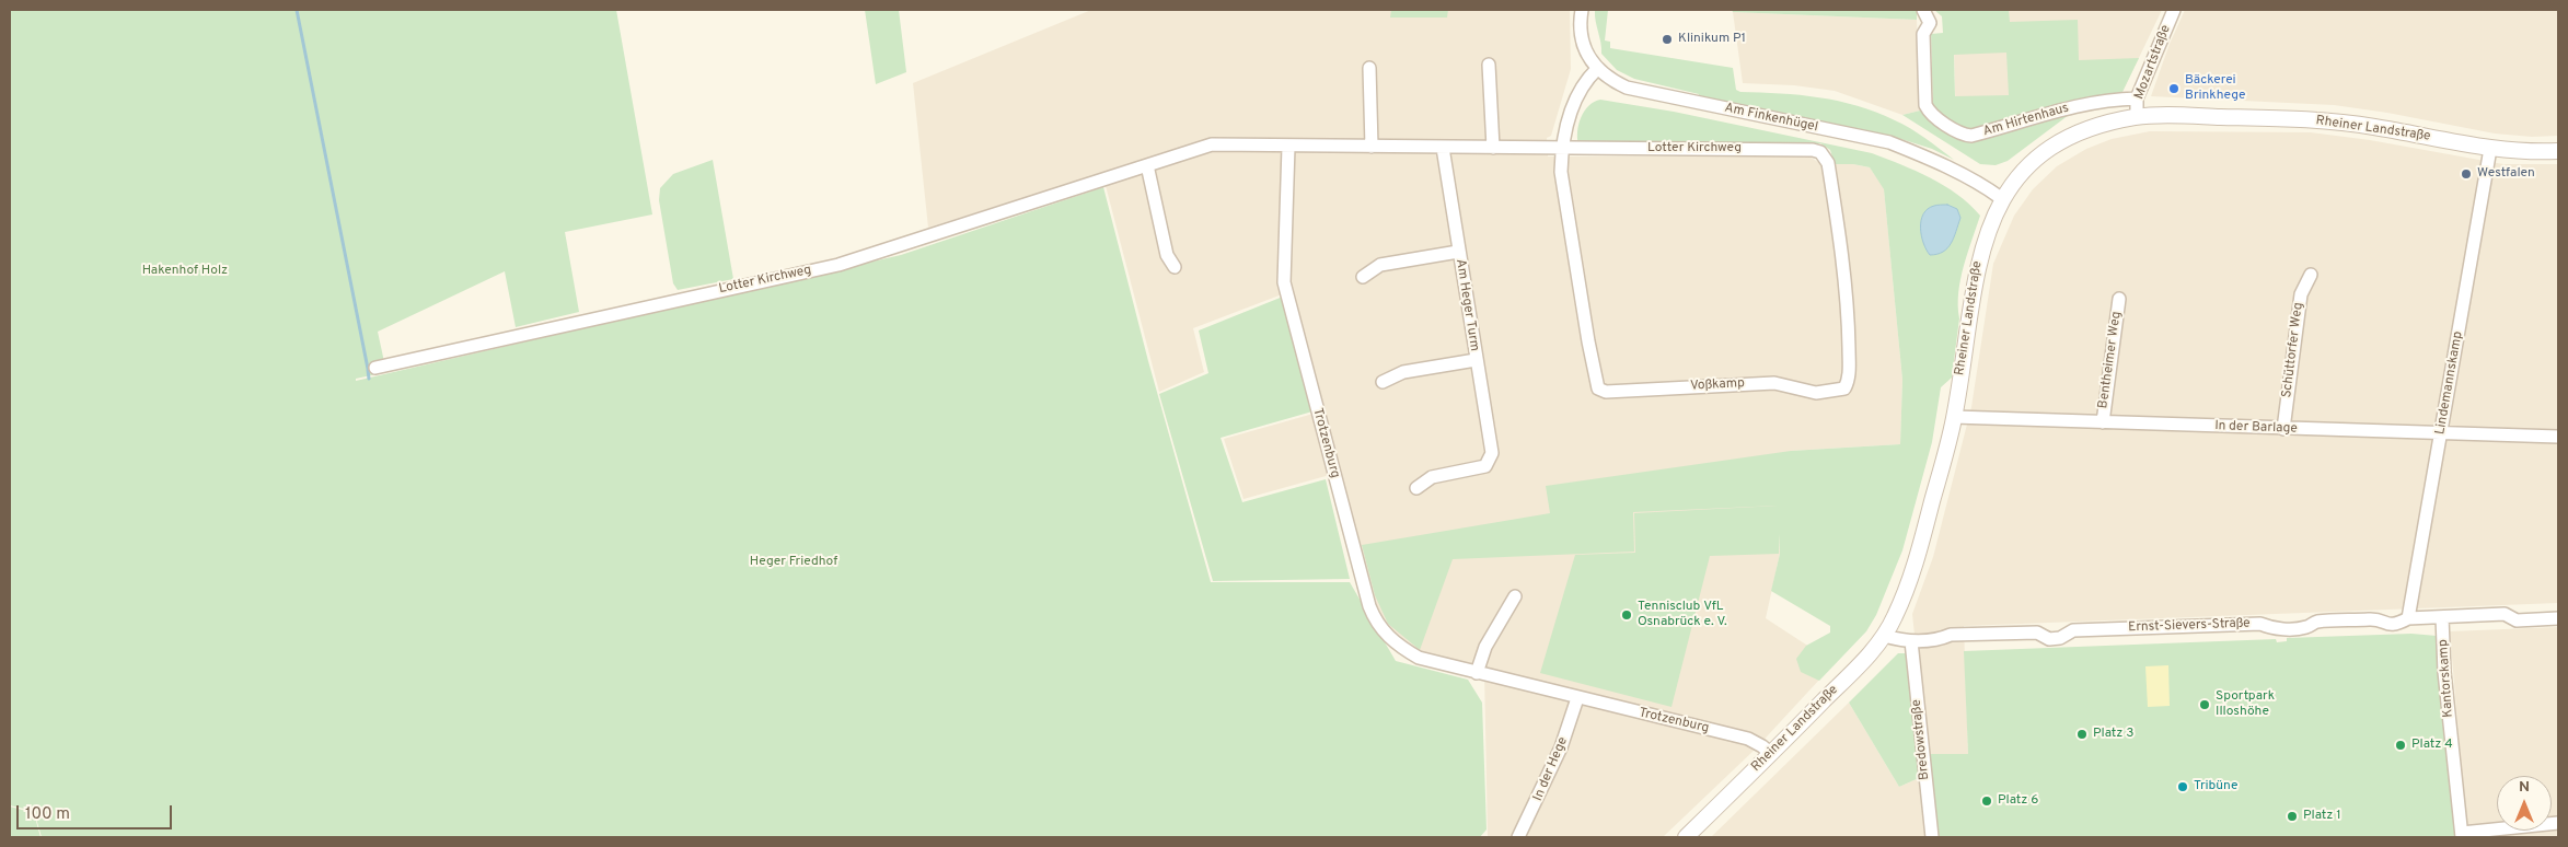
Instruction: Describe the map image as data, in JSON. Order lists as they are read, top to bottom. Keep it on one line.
{"streets":{"street":["Mozartstraße","Am Finkenhügel","Am Hirtenhaus","Rheiner Landstraße","Lotter Kirchweg","Am Heger Turm","Schüttorfer Weg","Bentheimer Weg","Lindemannskamp","Voßkamp","In der Barlage","Trotzenburg","Ernst-Sievers-Straße","Kantorskamp","Bredowstraße","In der Hege"]},"crossings":[["Mozartstraße","Am Hirtenhaus"],["Mozartstraße","Rheiner Landstraße"],["Am Finkenhügel","Rheiner Landstraße"],["Rheiner Landstraße","Lindemannskamp"],["Rheiner Landstraße","In der Barlage"],["Rheiner Landstraße","Trotzenburg"],["Rheiner Landstraße","Ernst-Sievers-Straße"],["Lotter Kirchweg","Am Heger Turm"],["Lotter Kirchweg","Voßkamp"],["Lotter Kirchweg","Trotzenburg"],["Schüttorfer Weg","In der Barlage"],["Bentheimer Weg","In der Barlage"],["Lindemannskamp","In der Barlage"],["Lindemannskamp","Ernst-Sievers-Straße"],["Trotzenburg","In der Hege"],["Ernst-Sievers-Straße","Kantorskamp"],["Ernst-Sievers-Straße","Bredowstraße"]],"parks":["Hakenhof Holz","Heger Friedhof"],"places":["Klinikum P1","Bäckerei Brinkhege","Westfalen","Tennisclub VfL Osnabrück e. V.","Sportpark Illoshöhe","Platz 3","Platz 4","Tribüne","Platz 6","Platz 1"],"scale_bar":"100 m","north":"top"}
